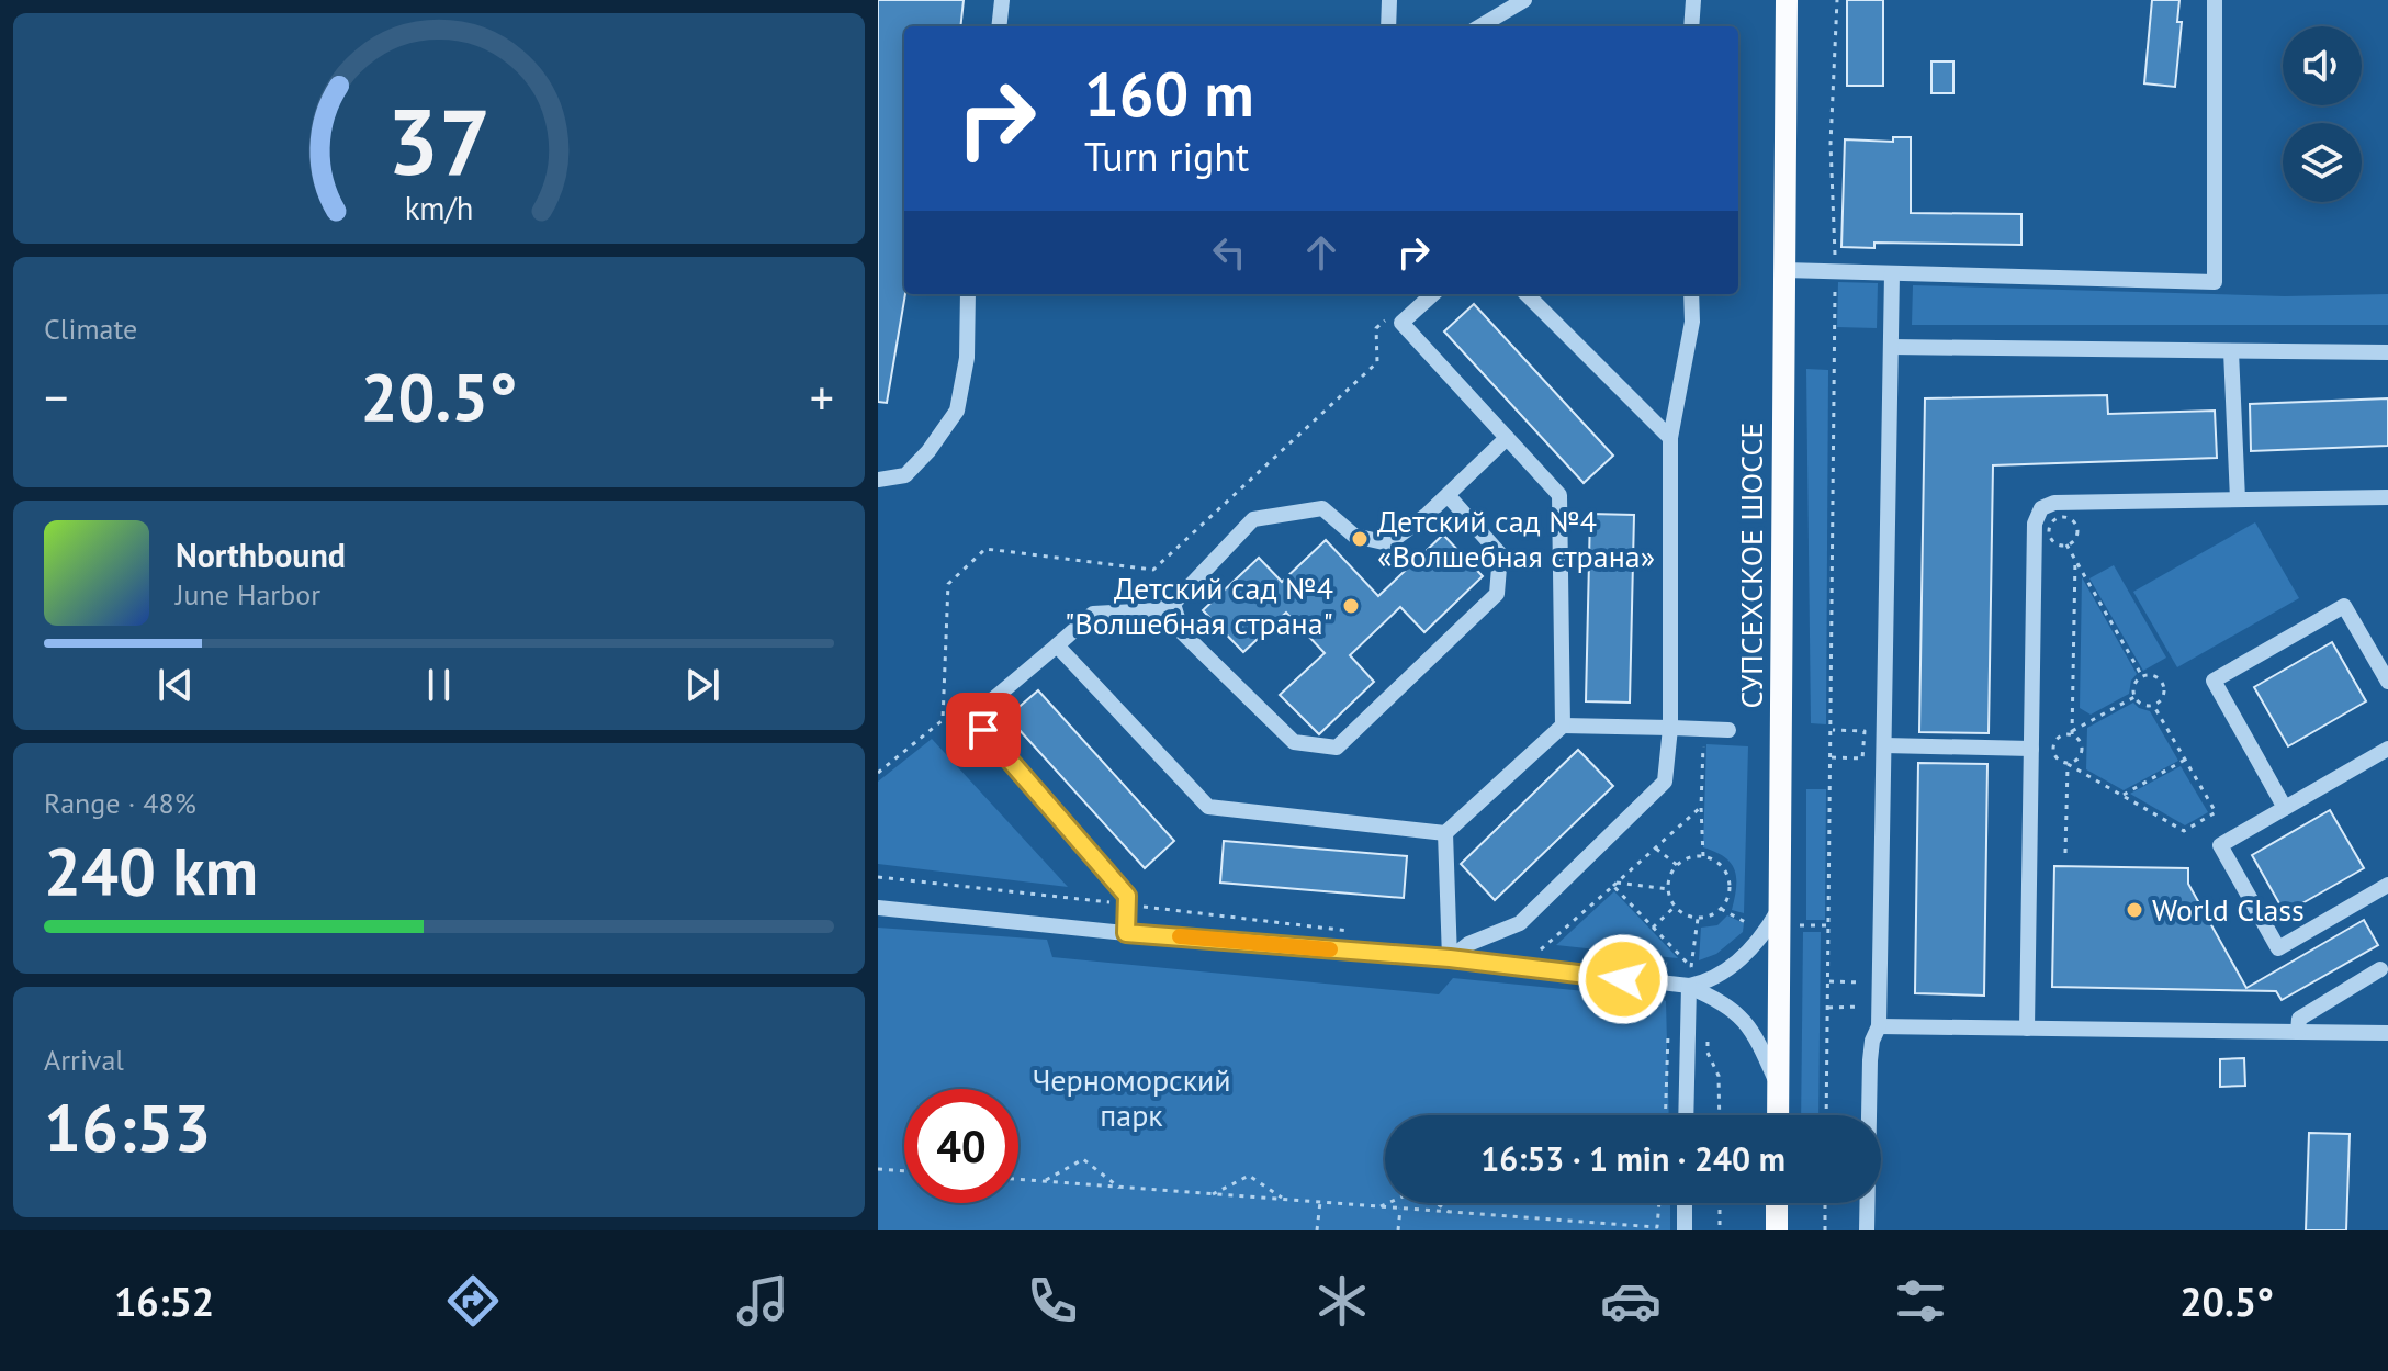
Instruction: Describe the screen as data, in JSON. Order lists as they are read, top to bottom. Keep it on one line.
{"streets":{"main road":["СУПСЕХСКОЕ ШОССЕ"]},"parks":["Черноморский парк"],"places":["Детский сад №4 «Волшебная страна»","Детский сад №4 \"Волшебная страна\"","World Class"],"page":{"turn":["160 m","Turn right"],"tile":["Climate",["Range · 48%","240 km"],["Arrival","16:53"]],"heat":["−","20.5°","+"],"song":["Northbound","June Harbor"],"limit":"40","trip":"16:53 · 1 min · 240 m","tabs":["16:52","20.5°"],"gauge":["37","km/h"]}}
